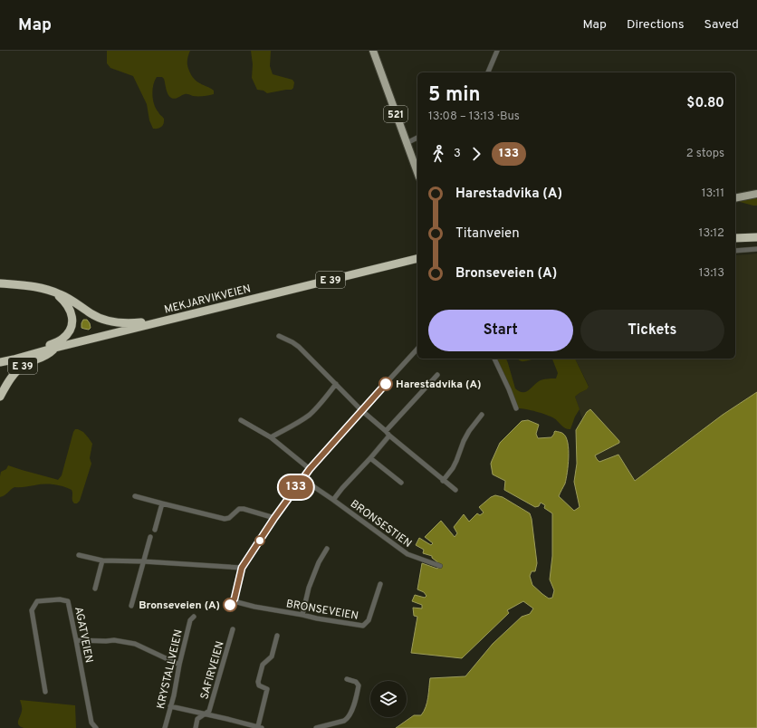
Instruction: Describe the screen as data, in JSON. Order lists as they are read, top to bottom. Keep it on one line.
{"streets":{"highway":["E 39","MEKJARVIKVEIEN"],"main road":["521"],"street":["BRONSESTIEN","BRONSEVEIEN","AGATVEIEN","KRYSTALLVEIEN","SAFIRVEIEN"]},"crossings":[["E 39","MEKJARVIKVEIEN"],["BRONSESTIEN","BRONSEVEIEN"],["KRYSTALLVEIEN","SAFIRVEIEN"]],"places":["Harestadvika (A)","Bronseveien (A)"],"lines":["bus line 133"],"page":{"header":"Map","nav":["Map","Directions","Saved"],"on_map":"133","heading":["5 min","13:08 – 13:13 · Bus","$0.80"],"legs":["3","133","2 stops"],"list":[{"name":"Harestadvika (A)","value":"13:11"},{"name":"Titanveien","value":"13:12"},{"name":"Bronseveien (A)","value":"13:13"}],"buttons":["Start","Tickets"]}}
